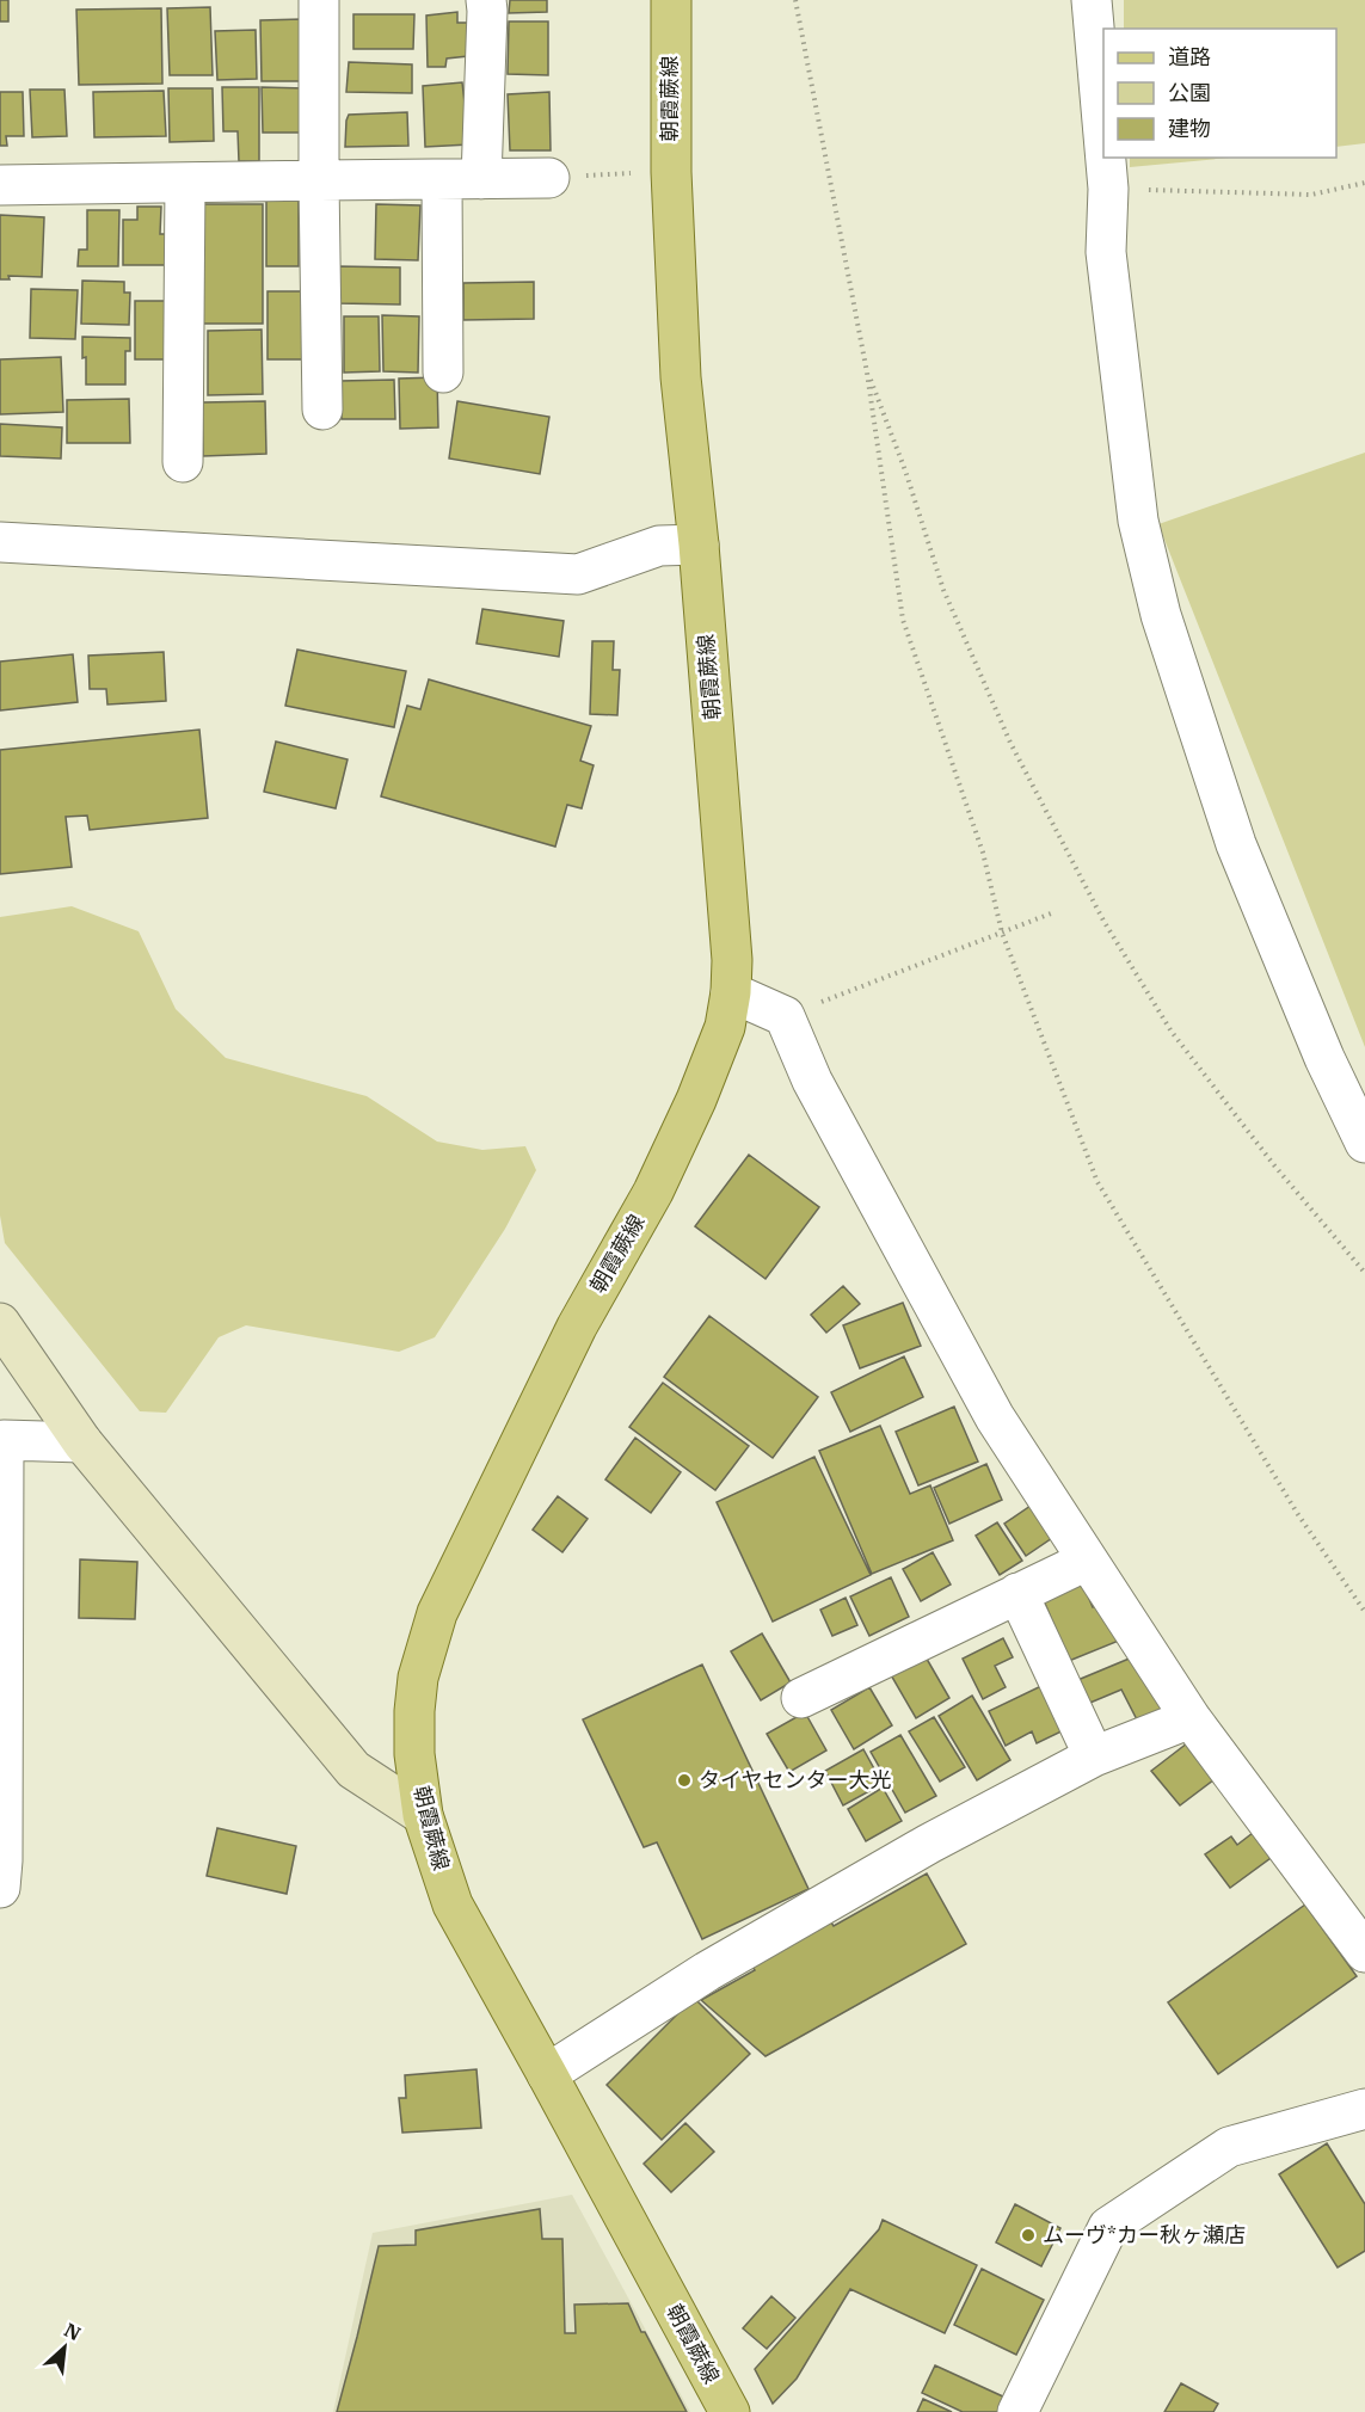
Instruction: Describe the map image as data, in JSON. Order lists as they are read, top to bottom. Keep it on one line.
{"streets":{"main road":["朝霞蕨線"]},"places":["タイヤセンター大光","ムーヴ*カー秋ヶ瀬店"],"legend":["道路","公園","建物"],"north":"top right"}
